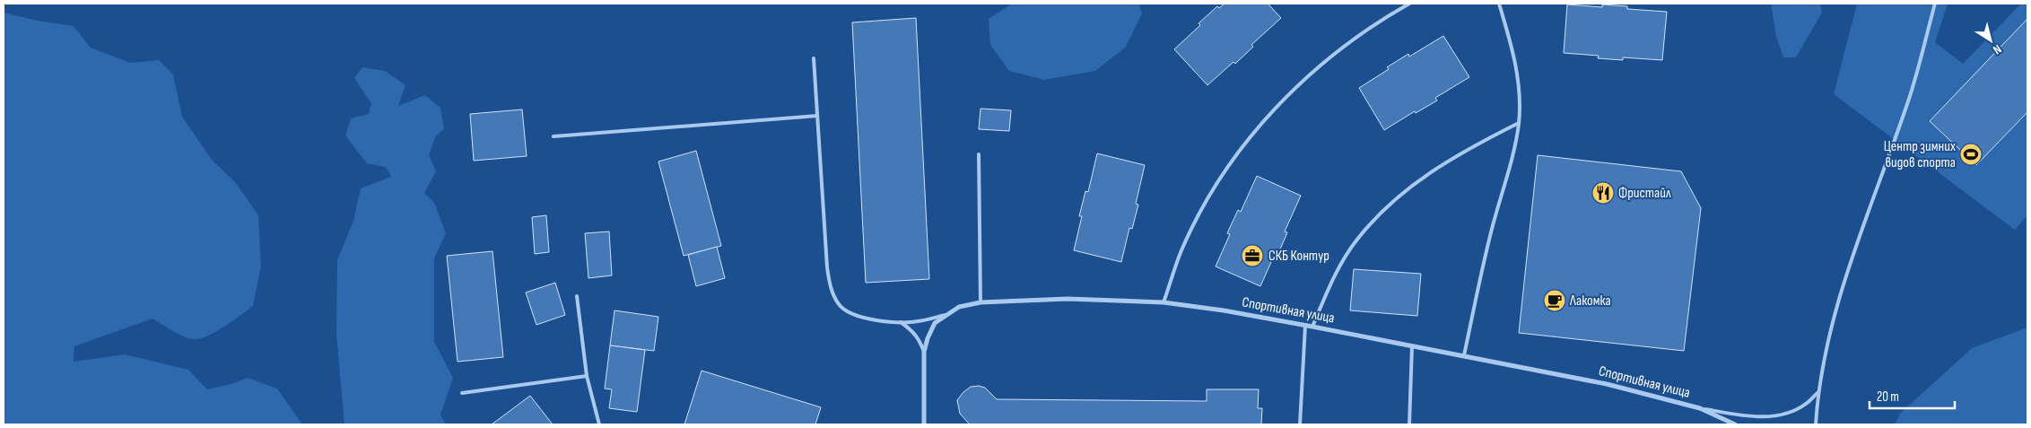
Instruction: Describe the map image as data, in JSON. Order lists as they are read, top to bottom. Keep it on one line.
{"streets":{"street":["Спортивная улица"]},"places":{"sports":["Центр зимних видов спорта"],"restaurant":["Фристайл"],"office":["СКБ Контур"],"cafe":["Лакомка"]},"scale_bar":"20 m","north":"bottom right"}
